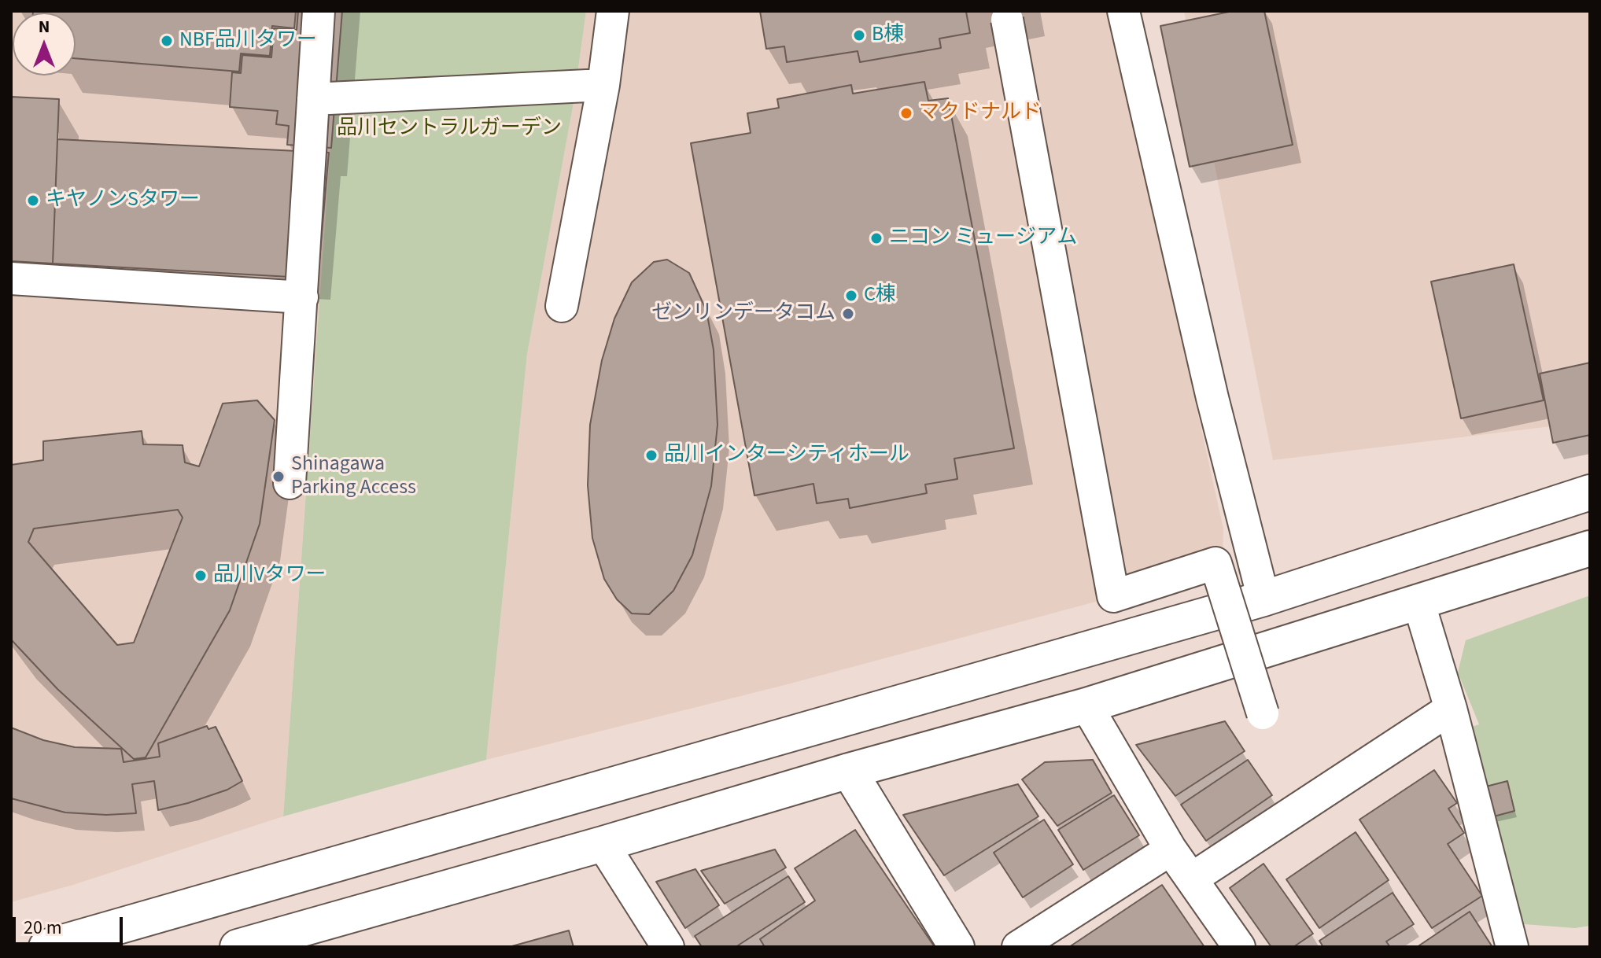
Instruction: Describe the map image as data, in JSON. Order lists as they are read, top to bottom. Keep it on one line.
{"parks":["品川セントラルガーデン"],"places":["B棟","NBF品川タワー","マクドナルド","キヤノンSタワー","ニコン ミュージアム","C棟","ゼンリンデータコム","品川インターシティホール","Shinagawa Parking Access","品川Vタワー"],"scale_bar":"20 m","north":"top"}
